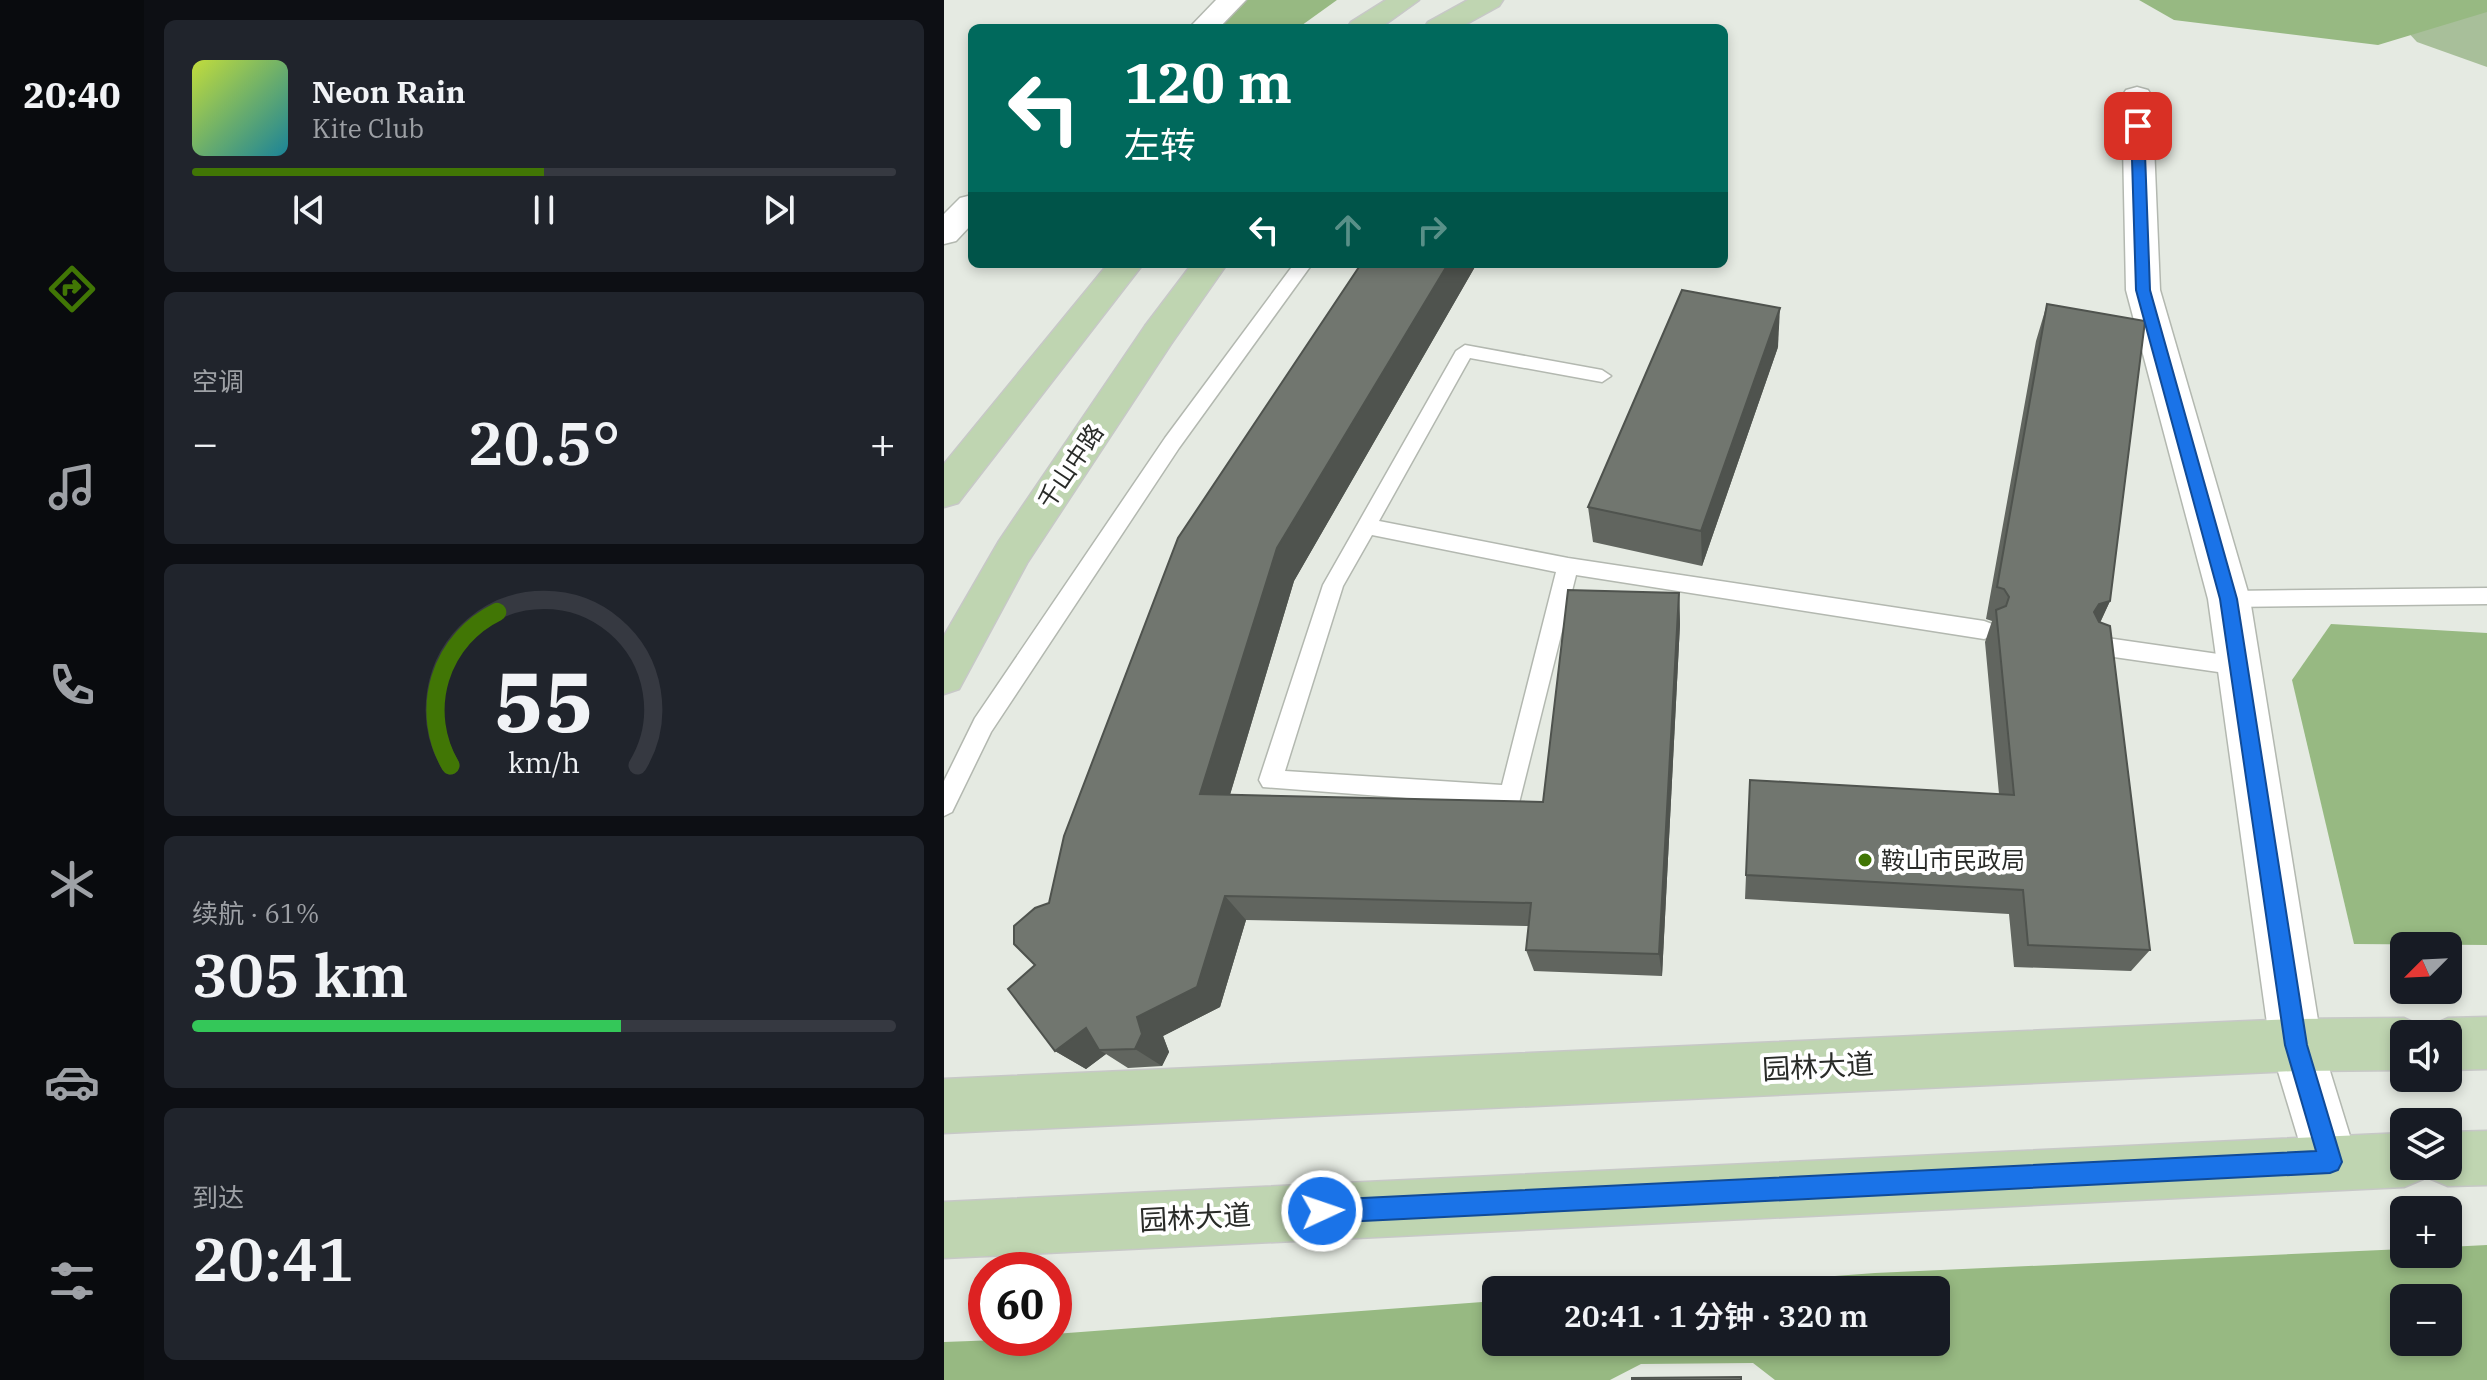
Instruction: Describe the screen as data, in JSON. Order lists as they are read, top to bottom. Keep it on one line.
{"streets":{"main road":["千山中路","园林大道"]},"places":["鞍山市民政局"],"north":"bottom left","page":{"tabs":"20:40","turn":["120 m","左转"],"song":["Neon Rain","Kite Club"],"tile":["空调",["续航 · 61%","305 km"],["到达","20:41"]],"heat":["−","20.5°","+"],"map_buttons":["+","−"],"limit":"60","trip":"20:41 · 1 分钟 · 320 m","gauge":["55","km/h"]}}
